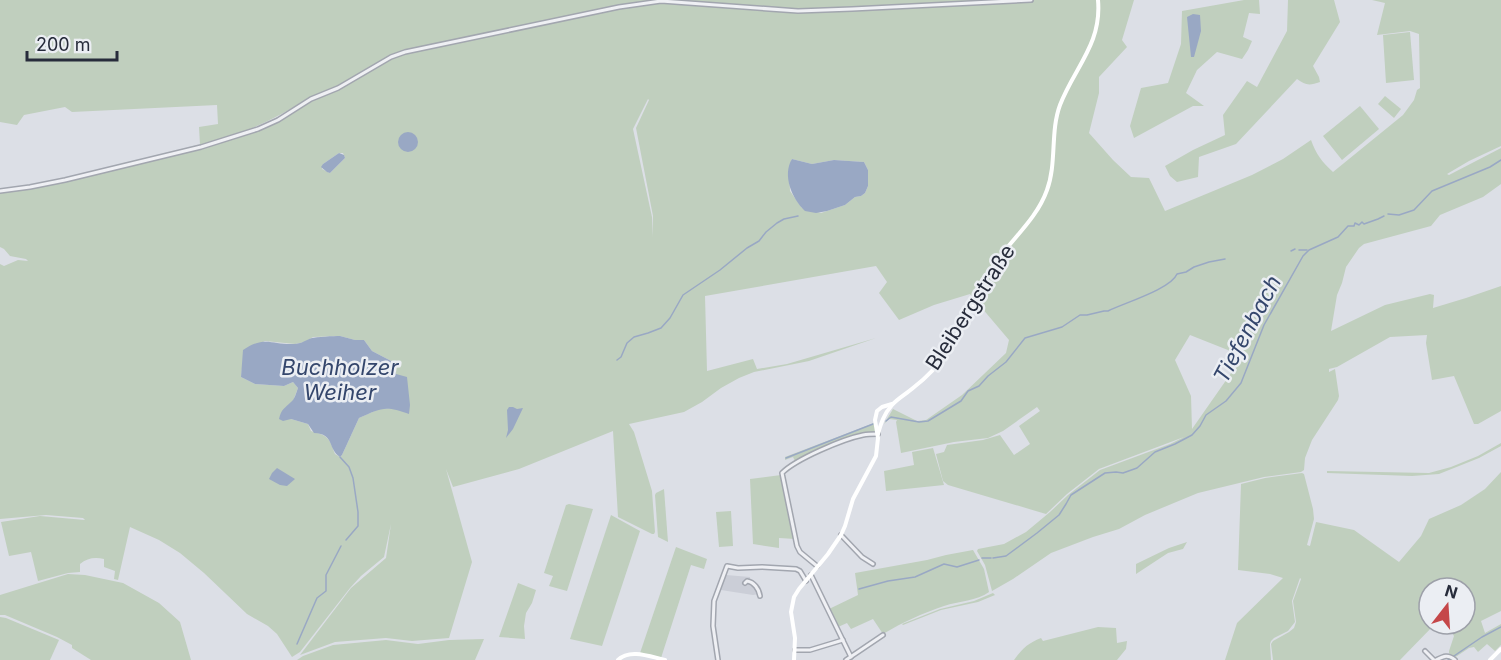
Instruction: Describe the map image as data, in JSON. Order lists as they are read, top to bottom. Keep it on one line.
{"streets":{"street":["Bleibergstraße"]},"water":["Tiefenbach","Buchholzer Weiher"],"scale_bar":"200 m","north":"top"}
